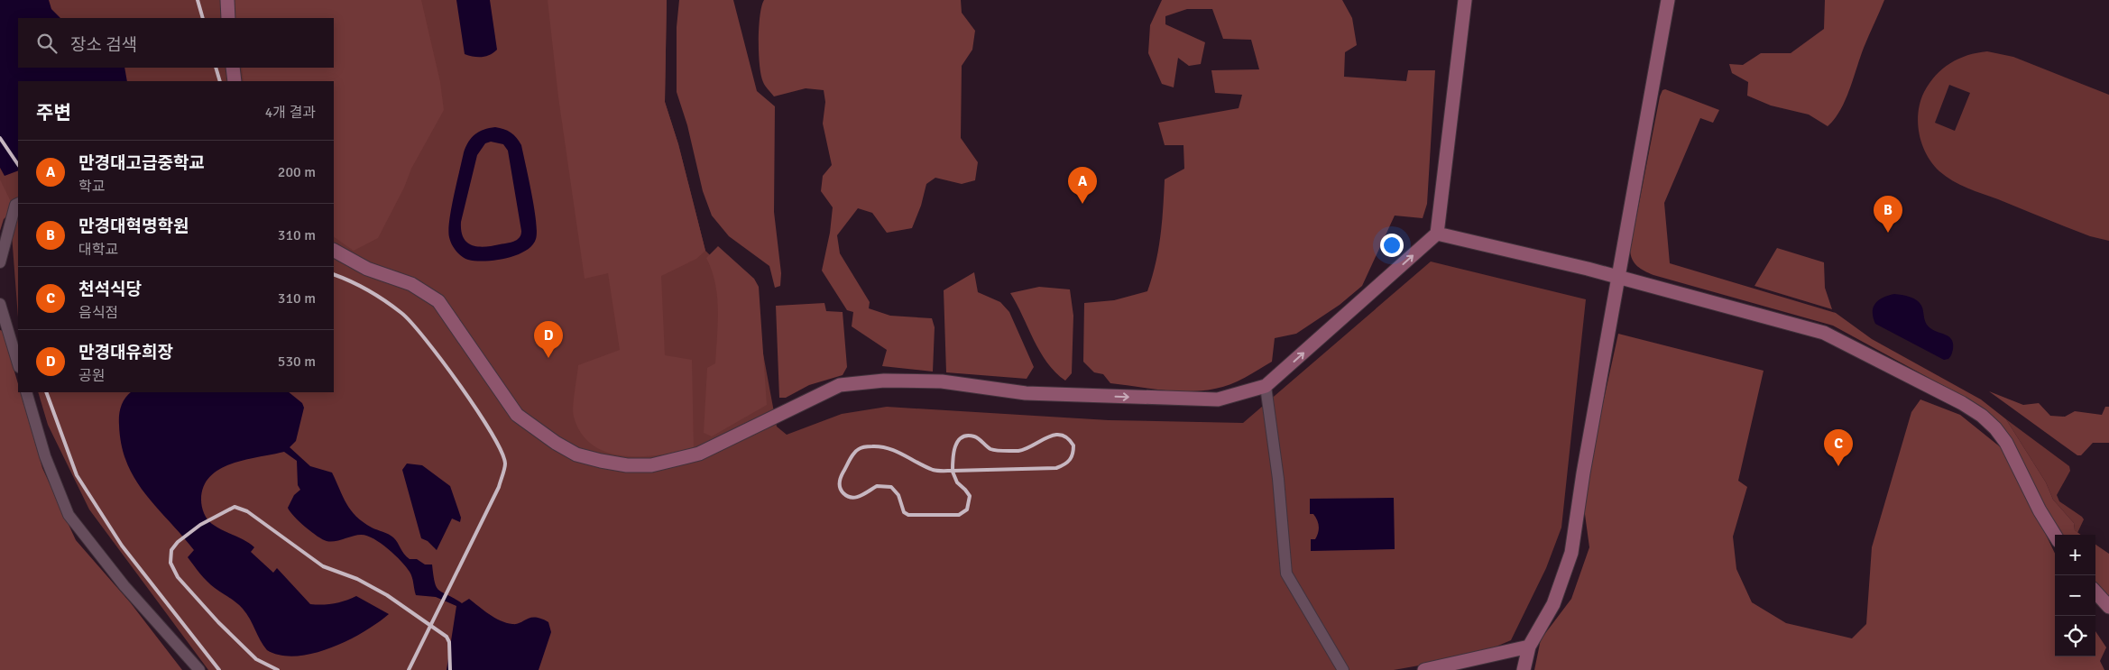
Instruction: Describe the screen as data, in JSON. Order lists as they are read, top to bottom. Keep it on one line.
{"page":{"search":"장소 검색","heading":["주변","4개 결과"],"list":[{"mark":"A","name":"만경대고급중학교","note":"학교","value":"200 m"},{"mark":"B","name":"만경대혁명학원","note":"대학교","value":"310 m"},{"mark":"C","name":"천석식당","note":"음식점","value":"310 m"},{"mark":"D","name":"만경대유희장","note":"공원","value":"530 m"}],"pins":["A","B","D","C"],"map_buttons":["+","−"]}}
